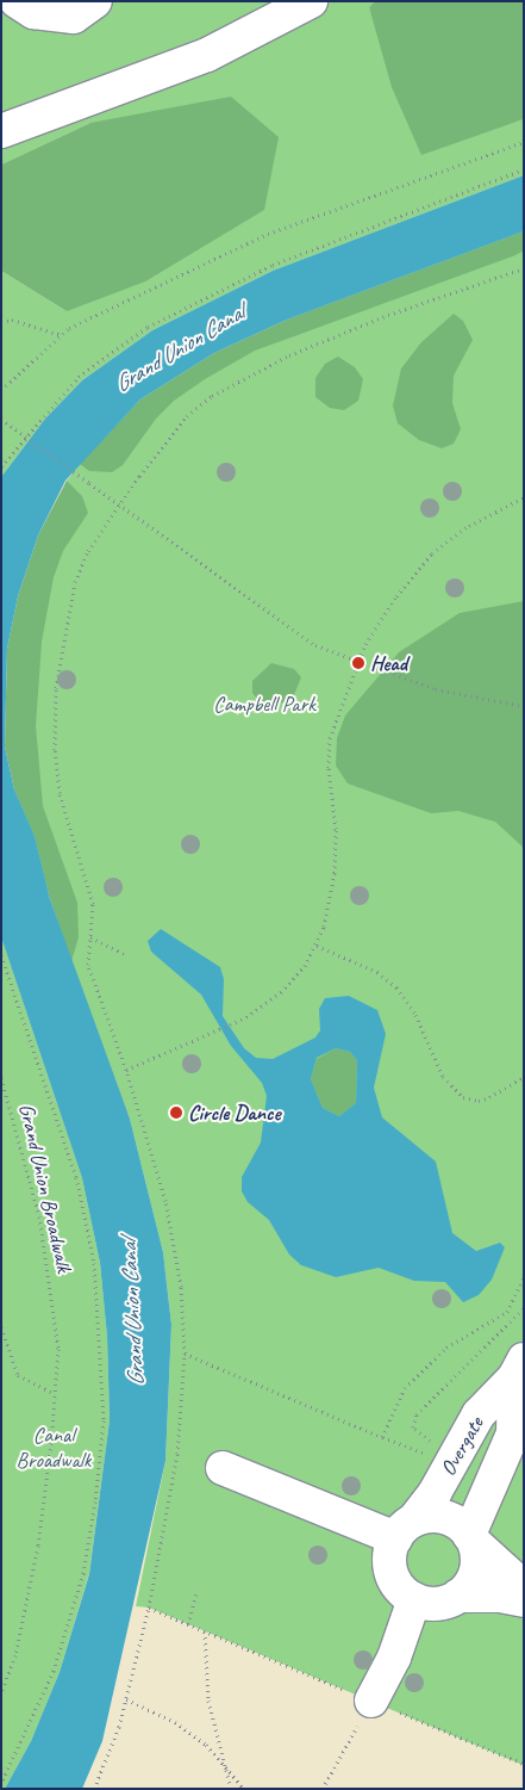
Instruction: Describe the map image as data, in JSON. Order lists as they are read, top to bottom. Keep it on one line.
{"streets":{"street":["Overgate"],"path":["Grand Union Broadwalk"]},"water":["Grand Union Canal"],"parks":["Campbell Park","Canal Broadwalk"],"places":["Head","Circle Dance"]}
